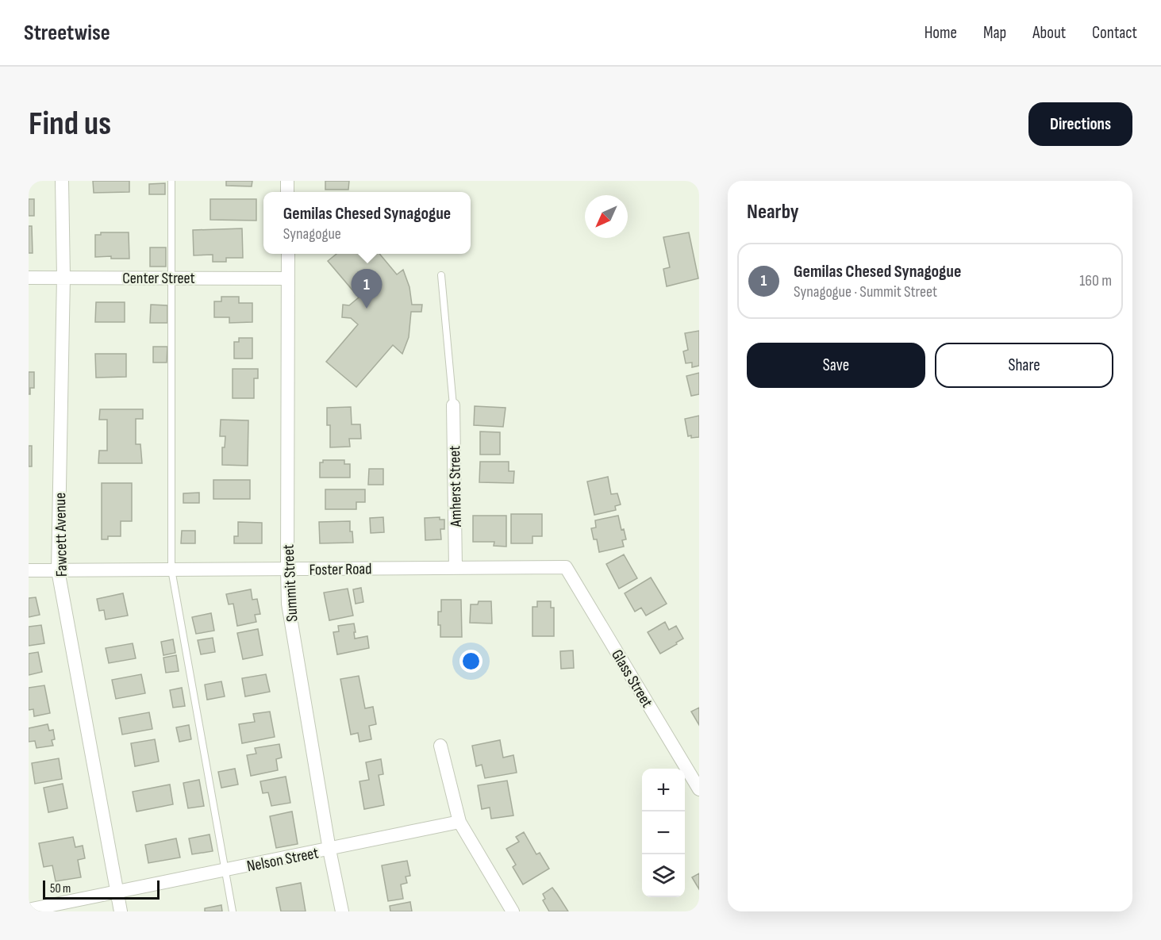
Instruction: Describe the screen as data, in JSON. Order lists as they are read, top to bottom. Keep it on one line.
{"streets":{"street":["Center Street","Amherst Street","Fawcett Avenue","Foster Road","Summit Street","Glass Street","Nelson Street"]},"crossings":[["Center Street","Fawcett Avenue"],["Center Street","Summit Street"],["Amherst Street","Foster Road"],["Fawcett Avenue","Foster Road"],["Fawcett Avenue","Nelson Street"],["Foster Road","Summit Street"],["Foster Road","Glass Street"],["Summit Street","Nelson Street"]],"scale_bar":"50 m","north":"bottom left","page":{"header":"Streetwise","nav":["Home","Map","About","Contact"],"buttons":["Directions",["Save","Share"]],"title":"Find us","heading":"Nearby","popup":["Gemilas Chesed Synagogue","Synagogue"],"list":[{"mark":"1","name":"Gemilas Chesed Synagogue","note":"Synagogue · Summit Street","value":"160 m"}],"pins":"1","map_buttons":["+","−"],"scale":"50 m"}}
